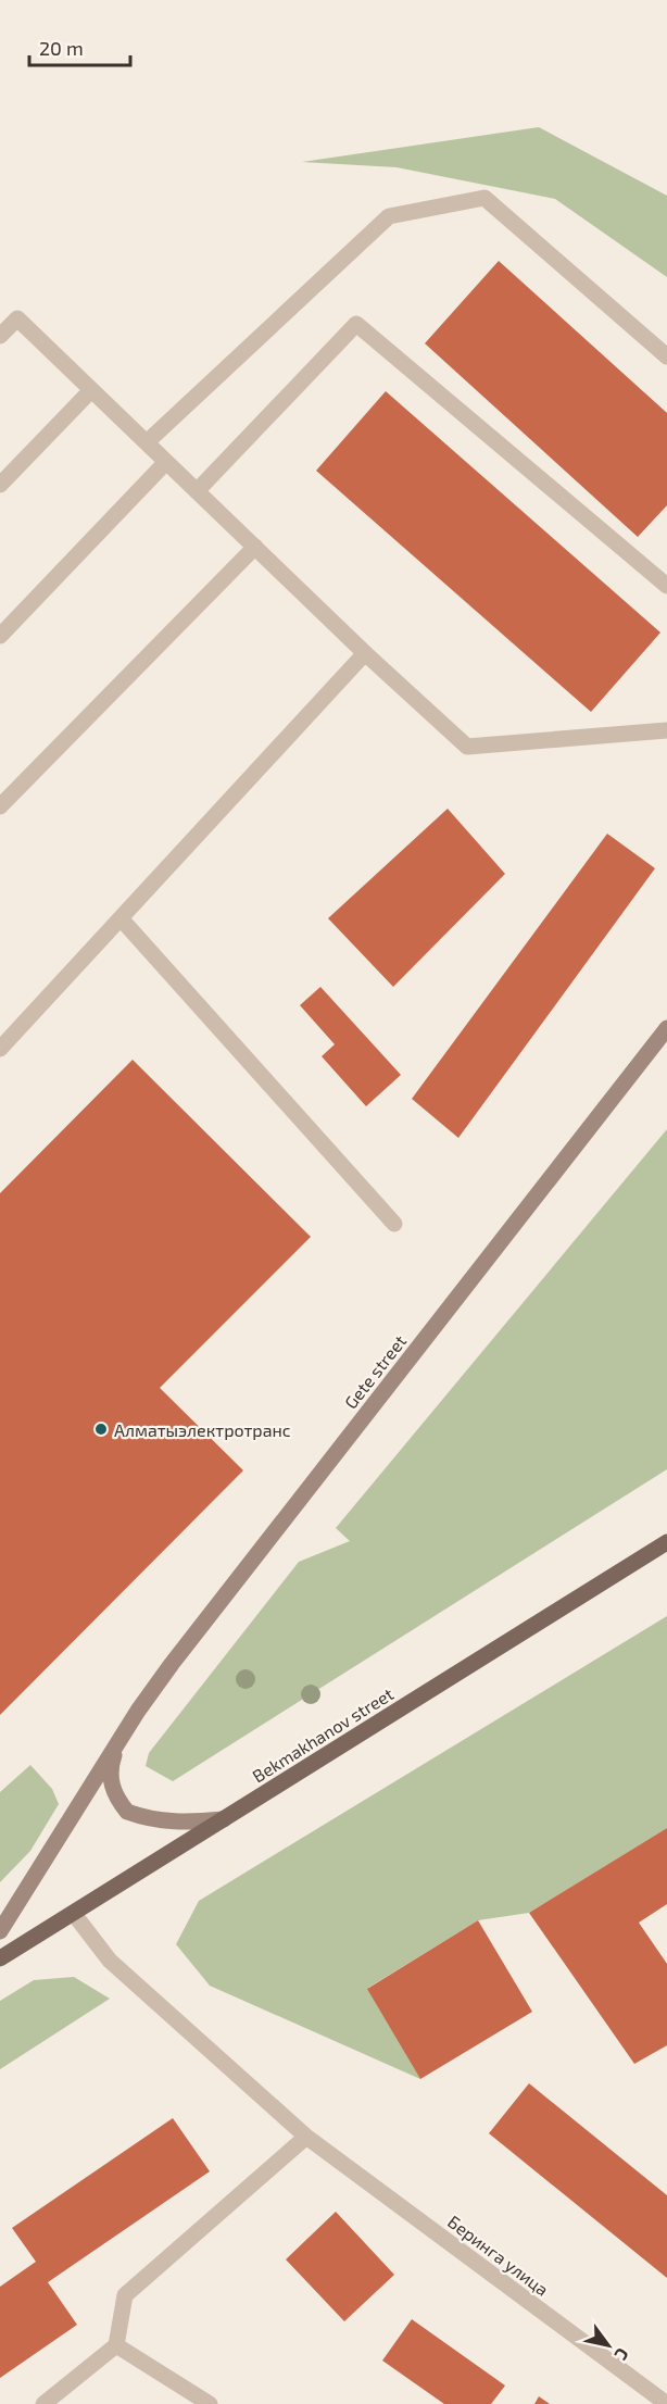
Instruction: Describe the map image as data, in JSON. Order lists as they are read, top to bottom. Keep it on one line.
{"streets":{"main road":["Gete street","Bekmakhanov street"],"street":["Беринга улица"]},"crossings":[["Bekmakhanov street","Беринга улица"]],"places":["Алматыэлектротранс"],"scale_bar":"20 m","north":"bottom right"}
